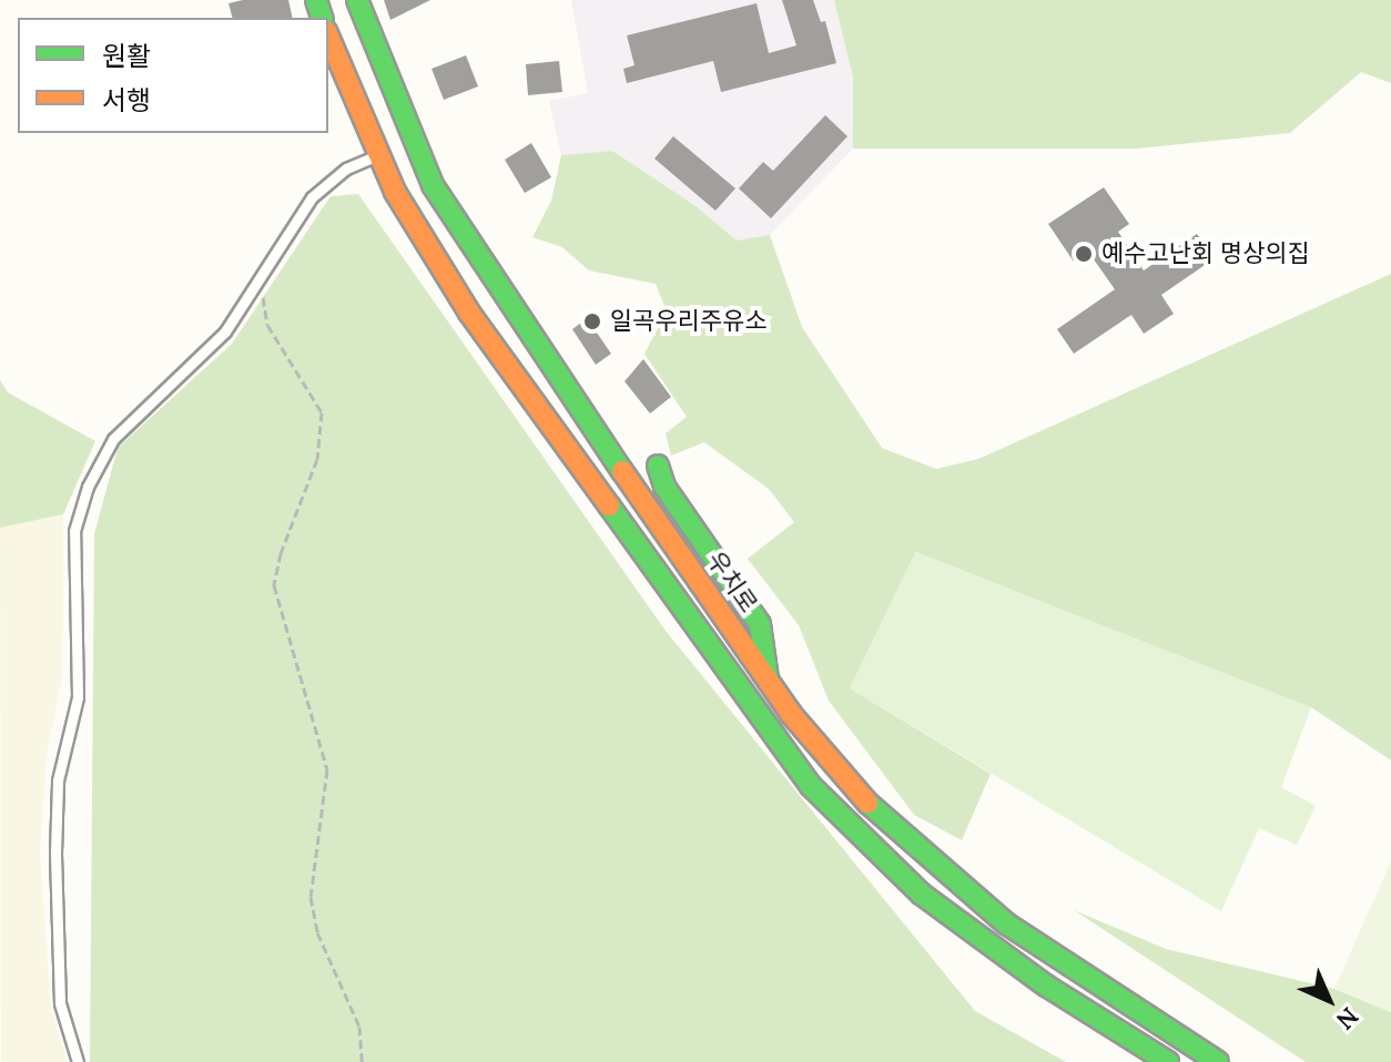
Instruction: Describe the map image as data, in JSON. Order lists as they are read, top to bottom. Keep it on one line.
{"streets":{"main road":["우치로"]},"places":["예수고난회 명상의집","일곡우리주유소"],"legend":["원활","서행"],"north":"bottom right"}
